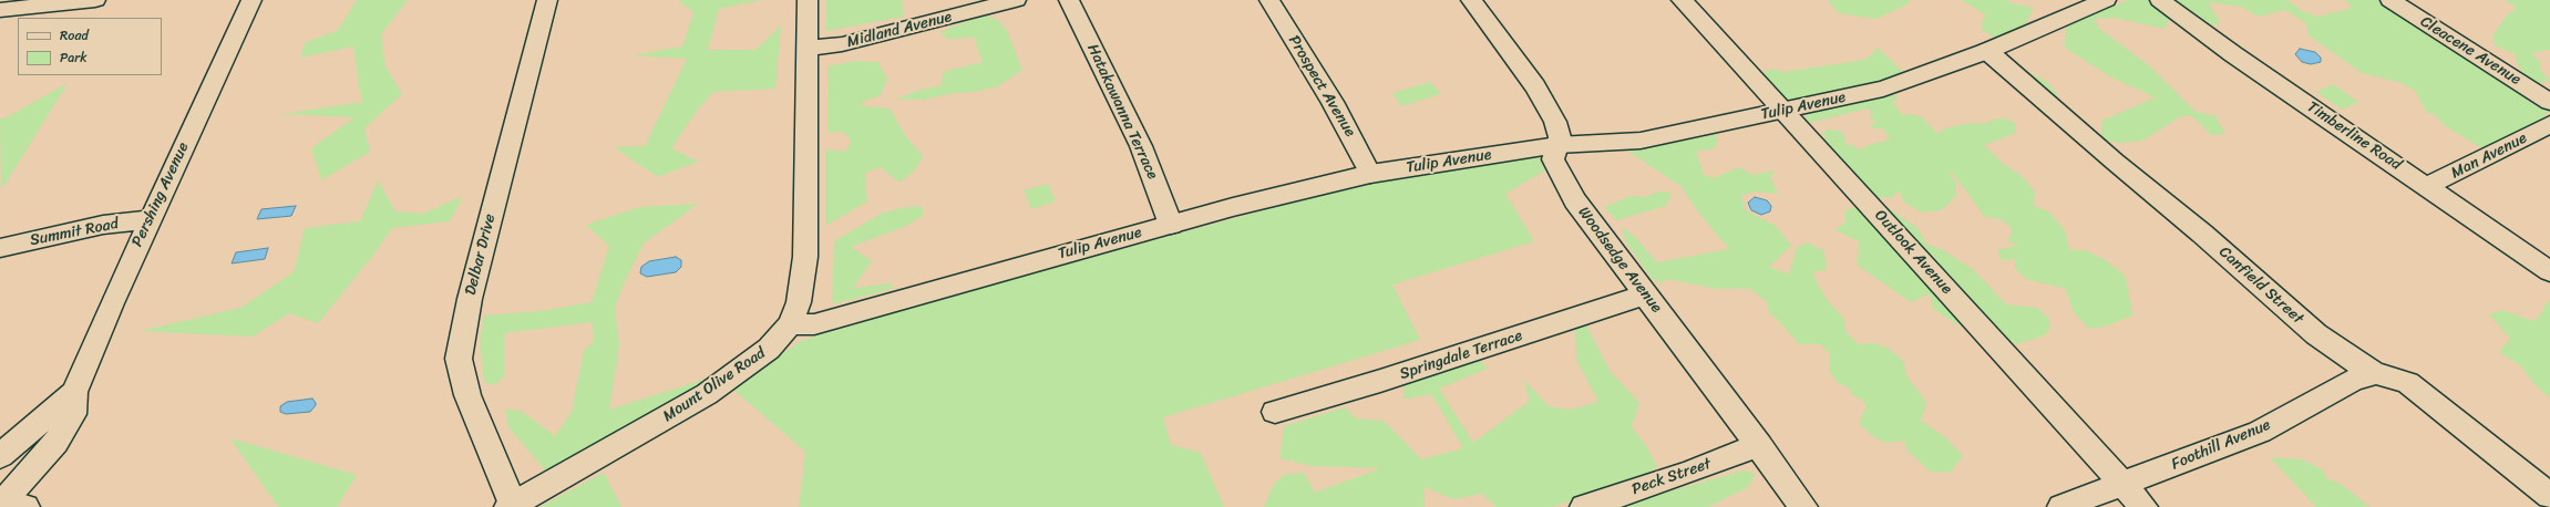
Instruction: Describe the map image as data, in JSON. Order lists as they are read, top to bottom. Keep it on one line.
{"streets":{"street":["Midland Avenue","Cleacene Avenue","Prospect Avenue","Tulip Avenue","Hatakawanna Terrace","Timberline Road","Man Avenue","Pershing Avenue","Summit Road","Outlook Avenue","Delbar Drive","Woodsedge Avenue","Canfield Street","Springdale Terrace","Mount Olive Road","Foothill Avenue","Peck Street"]},"crossings":[["Midland Avenue","Mount Olive Road"],["Prospect Avenue","Tulip Avenue"],["Tulip Avenue","Hatakawanna Terrace"],["Tulip Avenue","Outlook Avenue"],["Tulip Avenue","Woodsedge Avenue"],["Tulip Avenue","Canfield Street"],["Tulip Avenue","Mount Olive Road"],["Timberline Road","Man Avenue"],["Pershing Avenue","Summit Road"],["Outlook Avenue","Foothill Avenue"],["Delbar Drive","Mount Olive Road"],["Woodsedge Avenue","Springdale Terrace"],["Woodsedge Avenue","Peck Street"],["Canfield Street","Foothill Avenue"]],"legend":["Road","Park"]}
